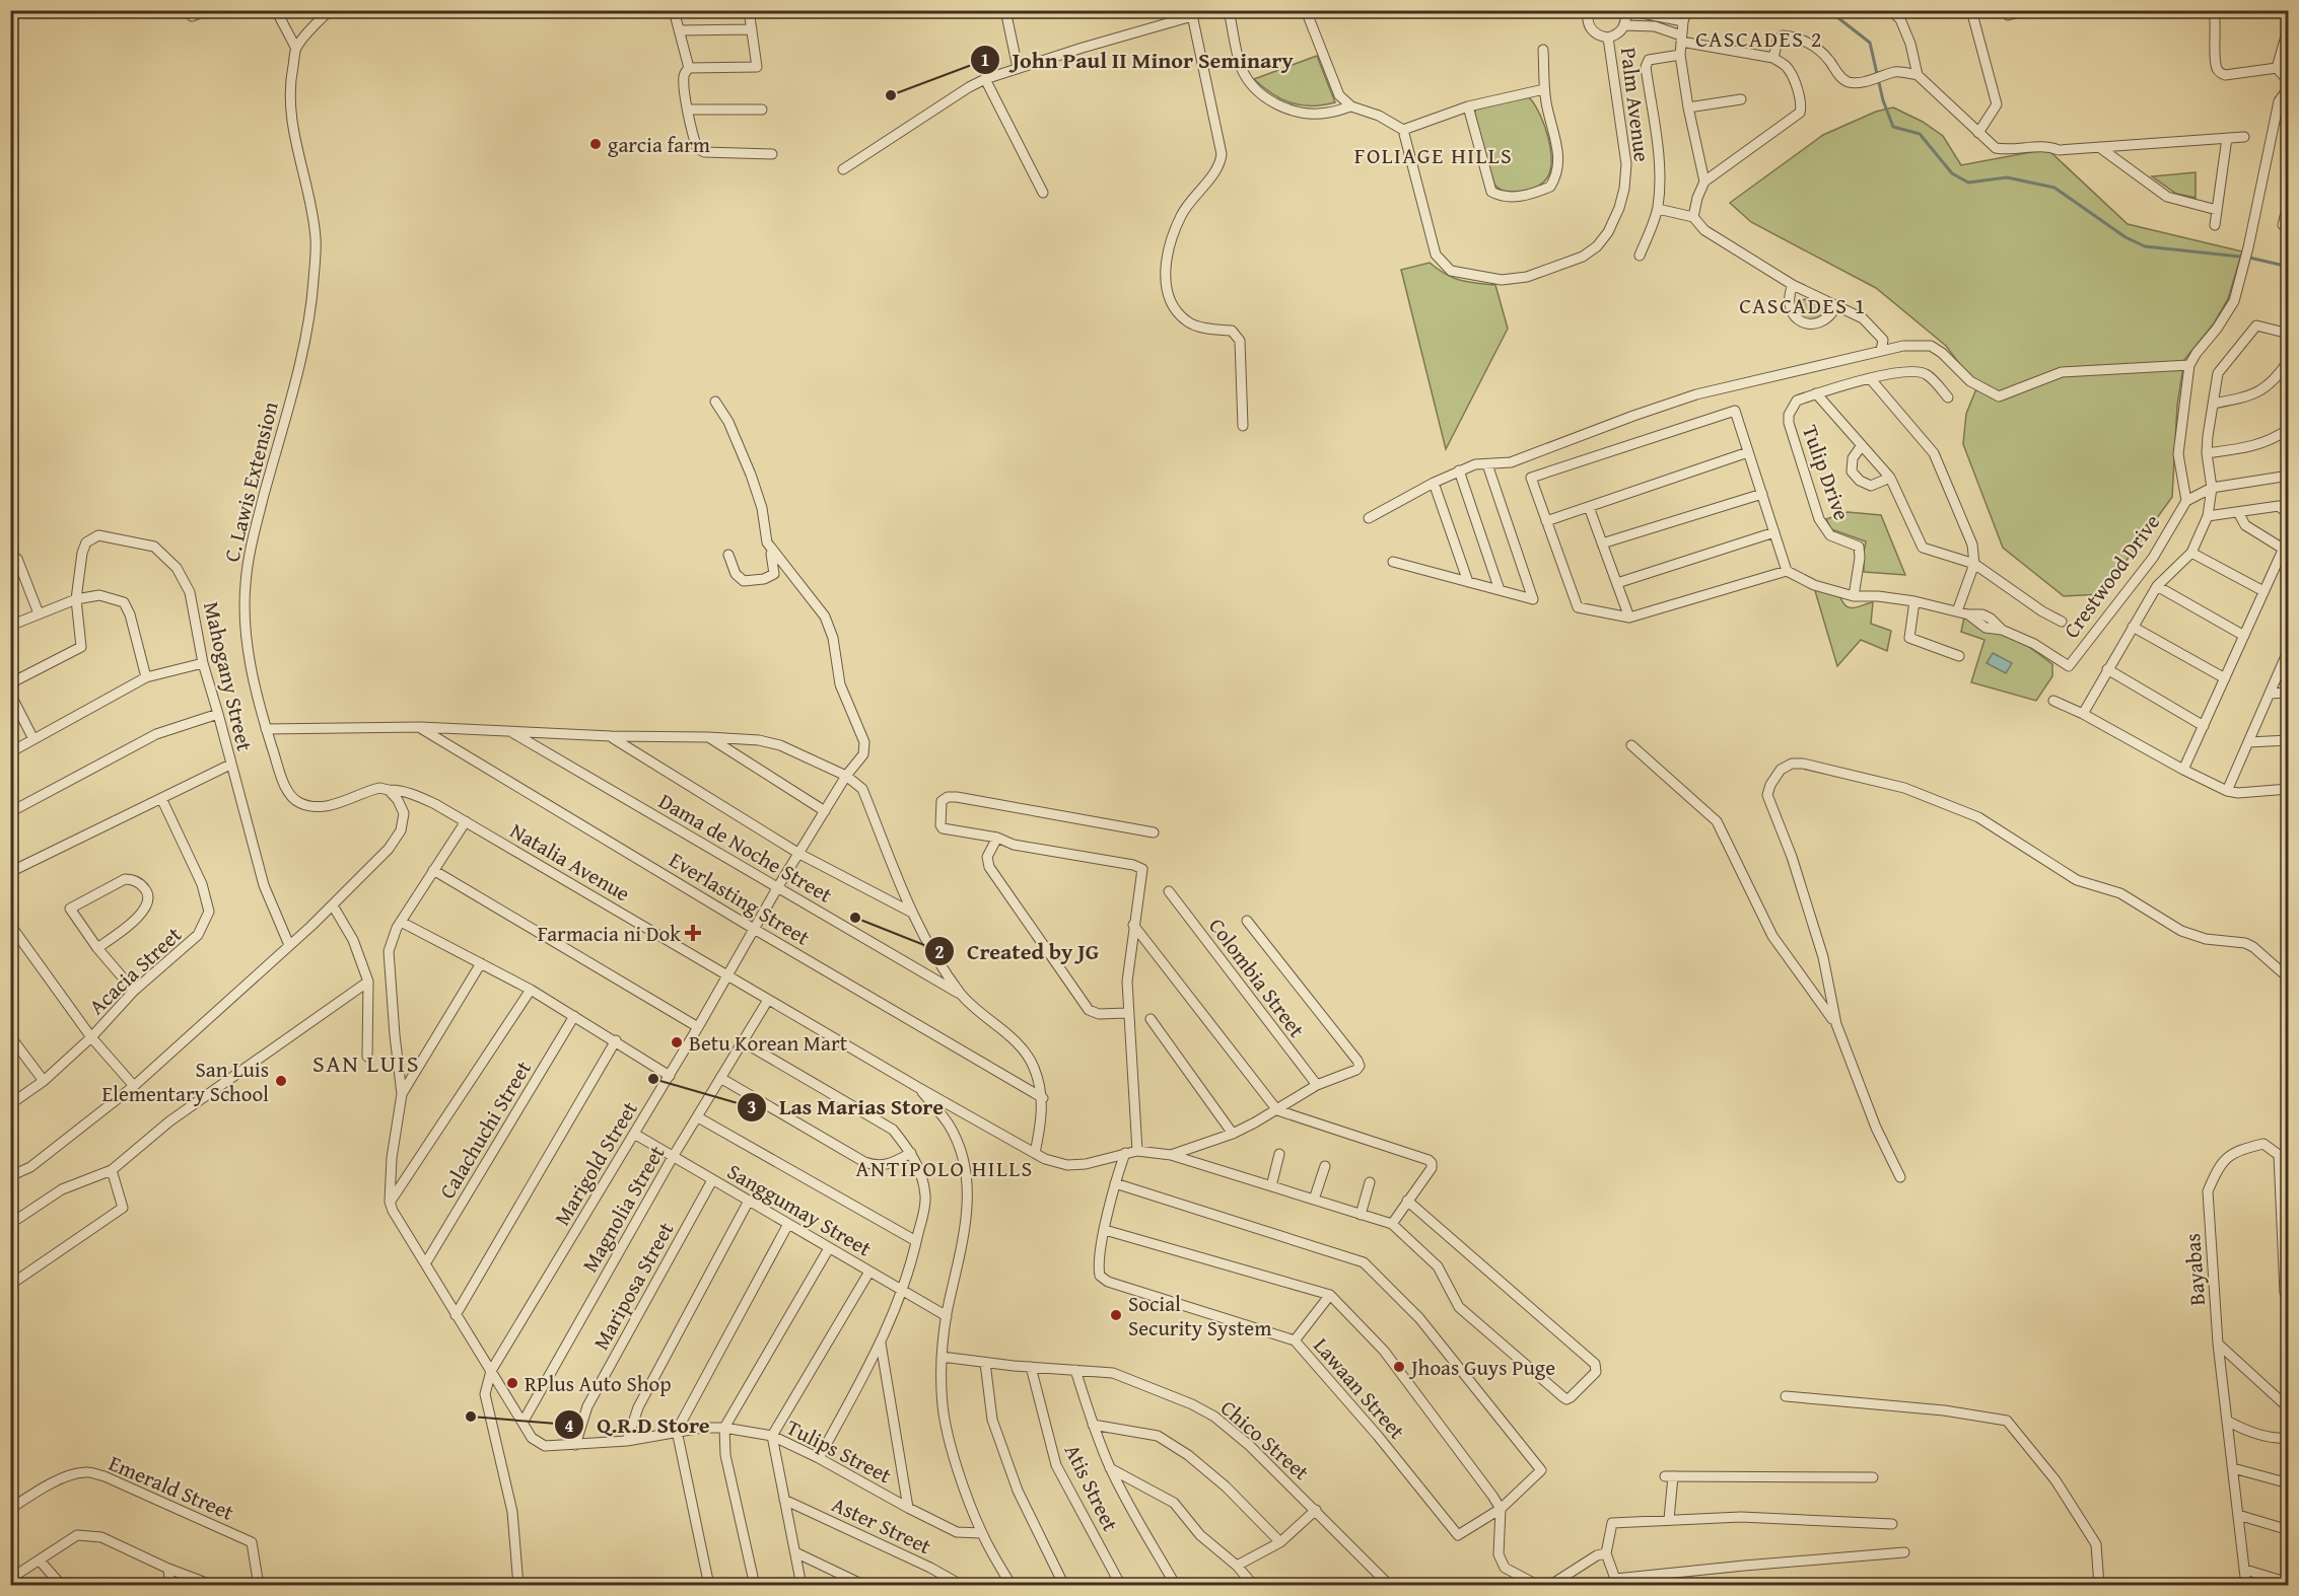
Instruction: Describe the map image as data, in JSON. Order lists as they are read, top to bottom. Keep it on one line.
{"streets":{"street":["Palm Avenue","Tulip Drive","C. Lawis Extension","Crestwood Drive","Mahogany Street","Dama de Noche Street","Natalia Avenue","Everlasting Street","Acacia Street","Colombia Street","Calachuchi Street","Marigold Street","Magnolia Street","Sanggumay Street","Bayabas","Mariposa Street","Lawaan Street","Chico Street","Tulips Street","Emerald Street","Atis Street","Aster Street"]},"crossings":[["Tulip Drive","Crestwood Drive"],["C. Lawis Extension","Natalia Avenue"],["Dama de Noche Street","Marigold Street"],["Natalia Avenue","Marigold Street"],["Natalia Avenue","Magnolia Street"],["Everlasting Street","Marigold Street"],["Marigold Street","Sanggumay Street"],["Magnolia Street","Sanggumay Street"],["Magnolia Street","Tulips Street"],["Sanggumay Street","Mariposa Street"],["Mariposa Street","Tulips Street"],["Chico Street","Atis Street"]],"districts":["CASCADES 2","FOLIAGE HILLS","CASCADES 1","SAN LUIS","ANTIPOLO HILLS"],"places":{"other":["John Paul II Minor Seminary","garcia farm","Created by JG","Betu Korean Mart","Las Marias Store","San Luis Elementary School","Social Security System","Jhoas Guys Puge","RPlus Auto Shop","Q.R.D Store"],"health":["Farmacia ni Dok"]}}
